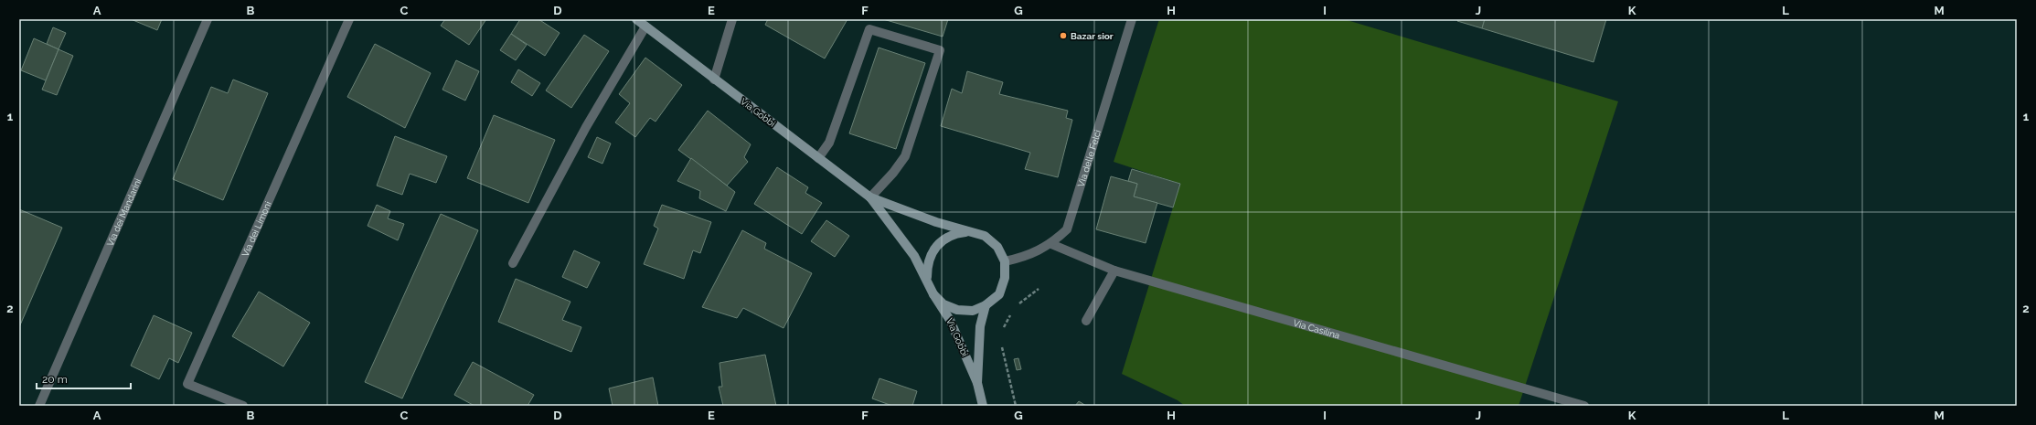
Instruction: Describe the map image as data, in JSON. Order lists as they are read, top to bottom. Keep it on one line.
{"streets":{"street":["Via Gobbi","Via delle Felci","Via dei Mandarini","Via dei Limoni","Via Casilina"]},"crossings":[["Via Gobbi","Via delle Felci"],["Via delle Felci","Via Casilina"]],"places":["Bazar sior"],"scale_bar":"20 m","grid":{"columns":["A","B","C","D","E","F","G","H","I","J","K","L","M"],"rows":["1","2"]}}
